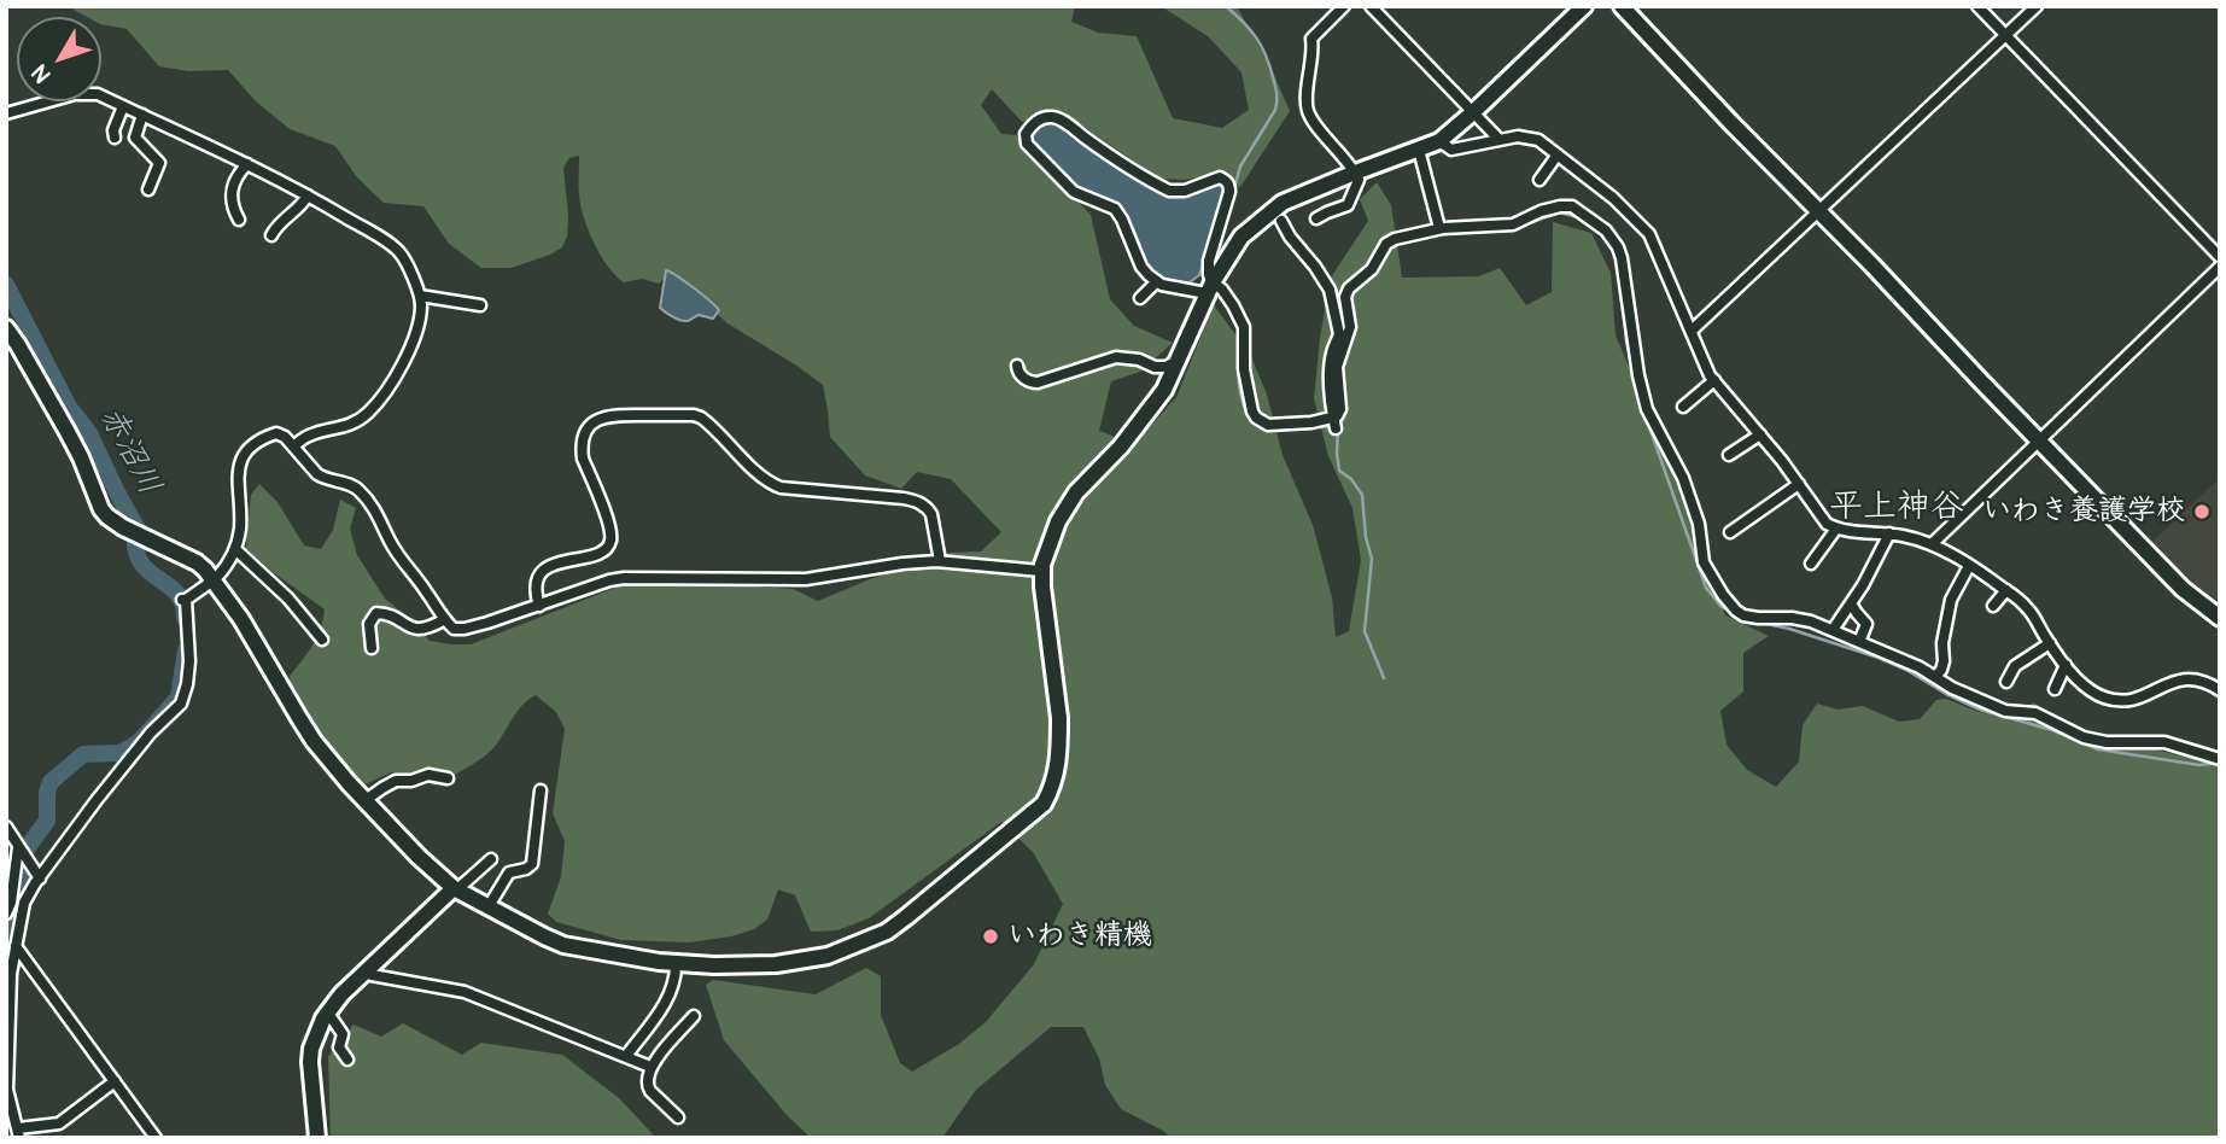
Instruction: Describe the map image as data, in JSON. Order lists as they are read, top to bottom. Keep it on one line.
{"districts":["平上神谷"],"water":["赤沼川"],"places":["いわき養護学校","いわき精機"],"north":"bottom left"}
